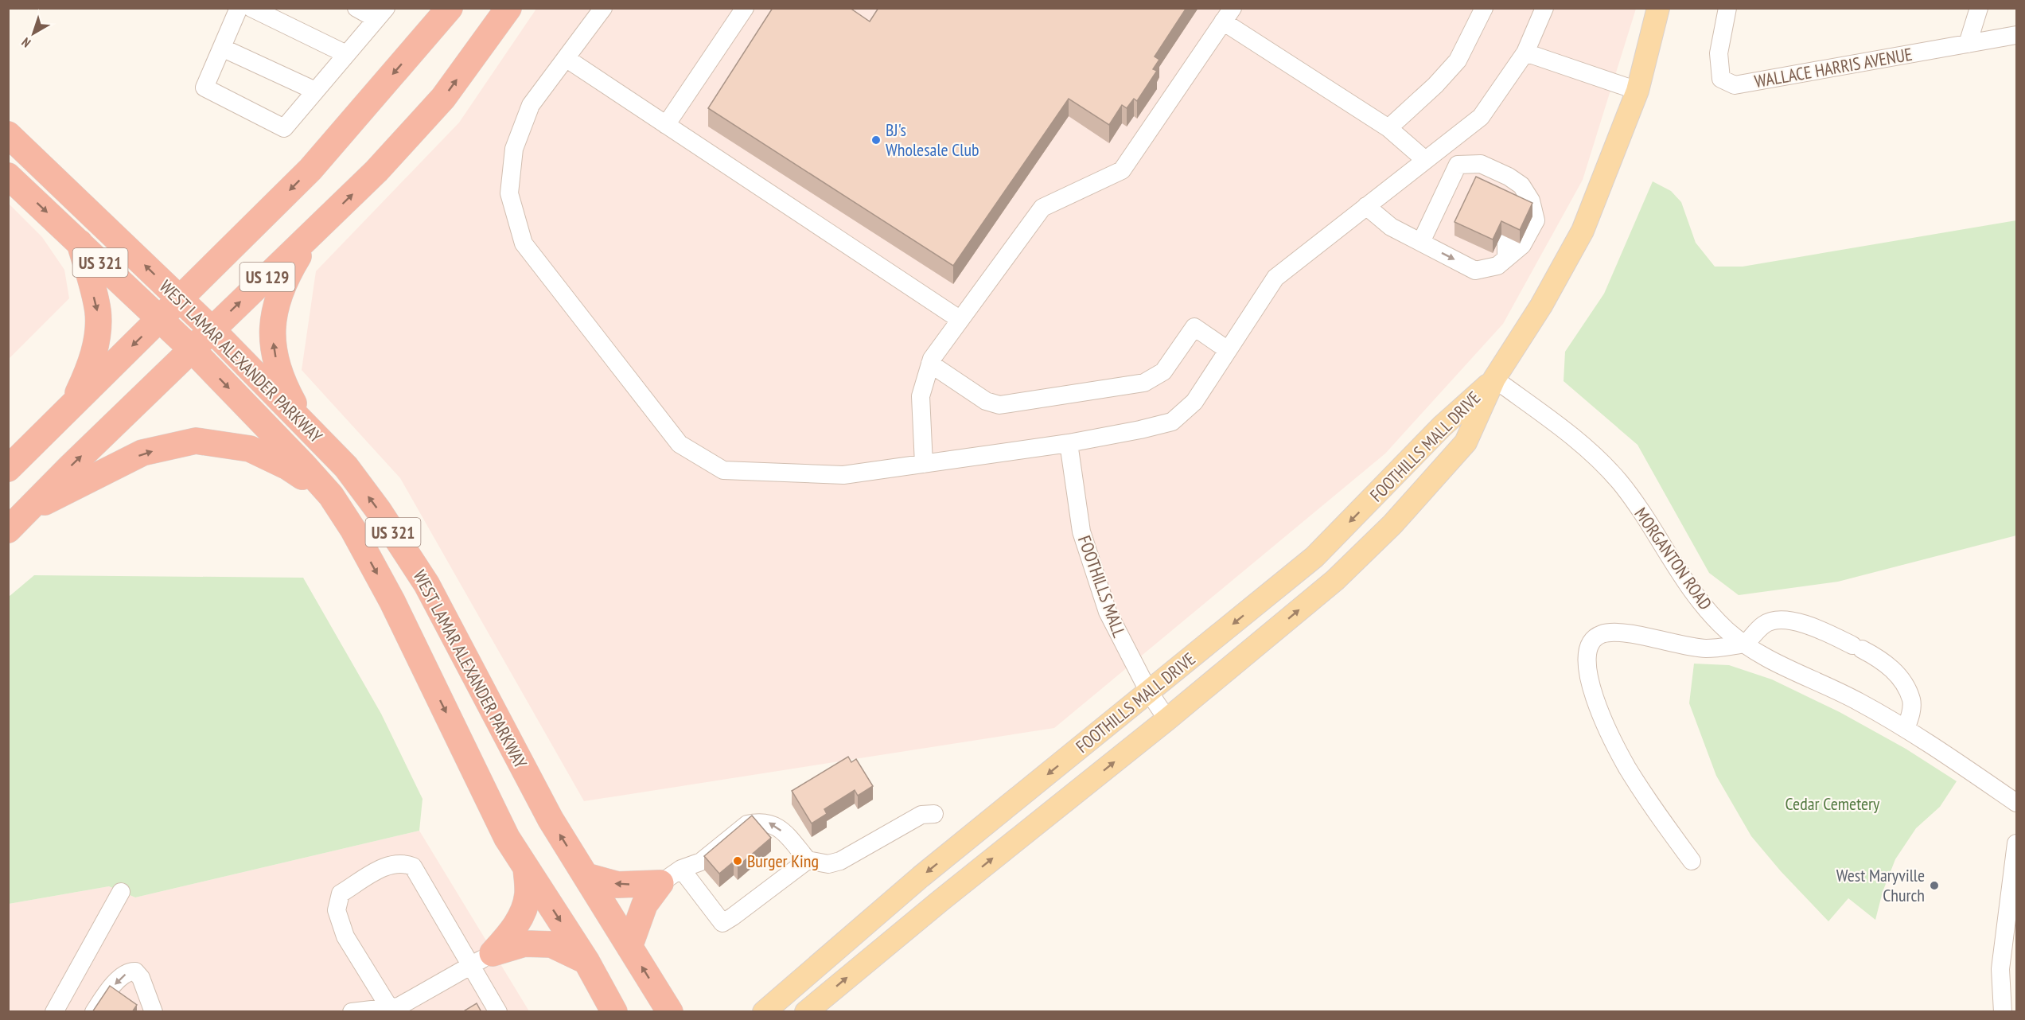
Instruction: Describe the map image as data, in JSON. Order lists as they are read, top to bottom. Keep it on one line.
{"streets":{"highway":["US 321","US 129","WEST LAMAR ALEXANDER PARKWAY"],"main road":["FOOTHILLS MALL DRIVE"],"street":["WALLACE HARRIS AVENUE","MORGANTON ROAD","FOOTHILLS MALL"]},"crossings":[["US 129","WEST LAMAR ALEXANDER PARKWAY"],["FOOTHILLS MALL DRIVE","MORGANTON ROAD"],["FOOTHILLS MALL DRIVE","FOOTHILLS MALL"]],"parks":["Cedar Cemetery"],"places":["BJ's Wholesale Club","Burger King","West Maryville Church"],"north":"bottom left"}
